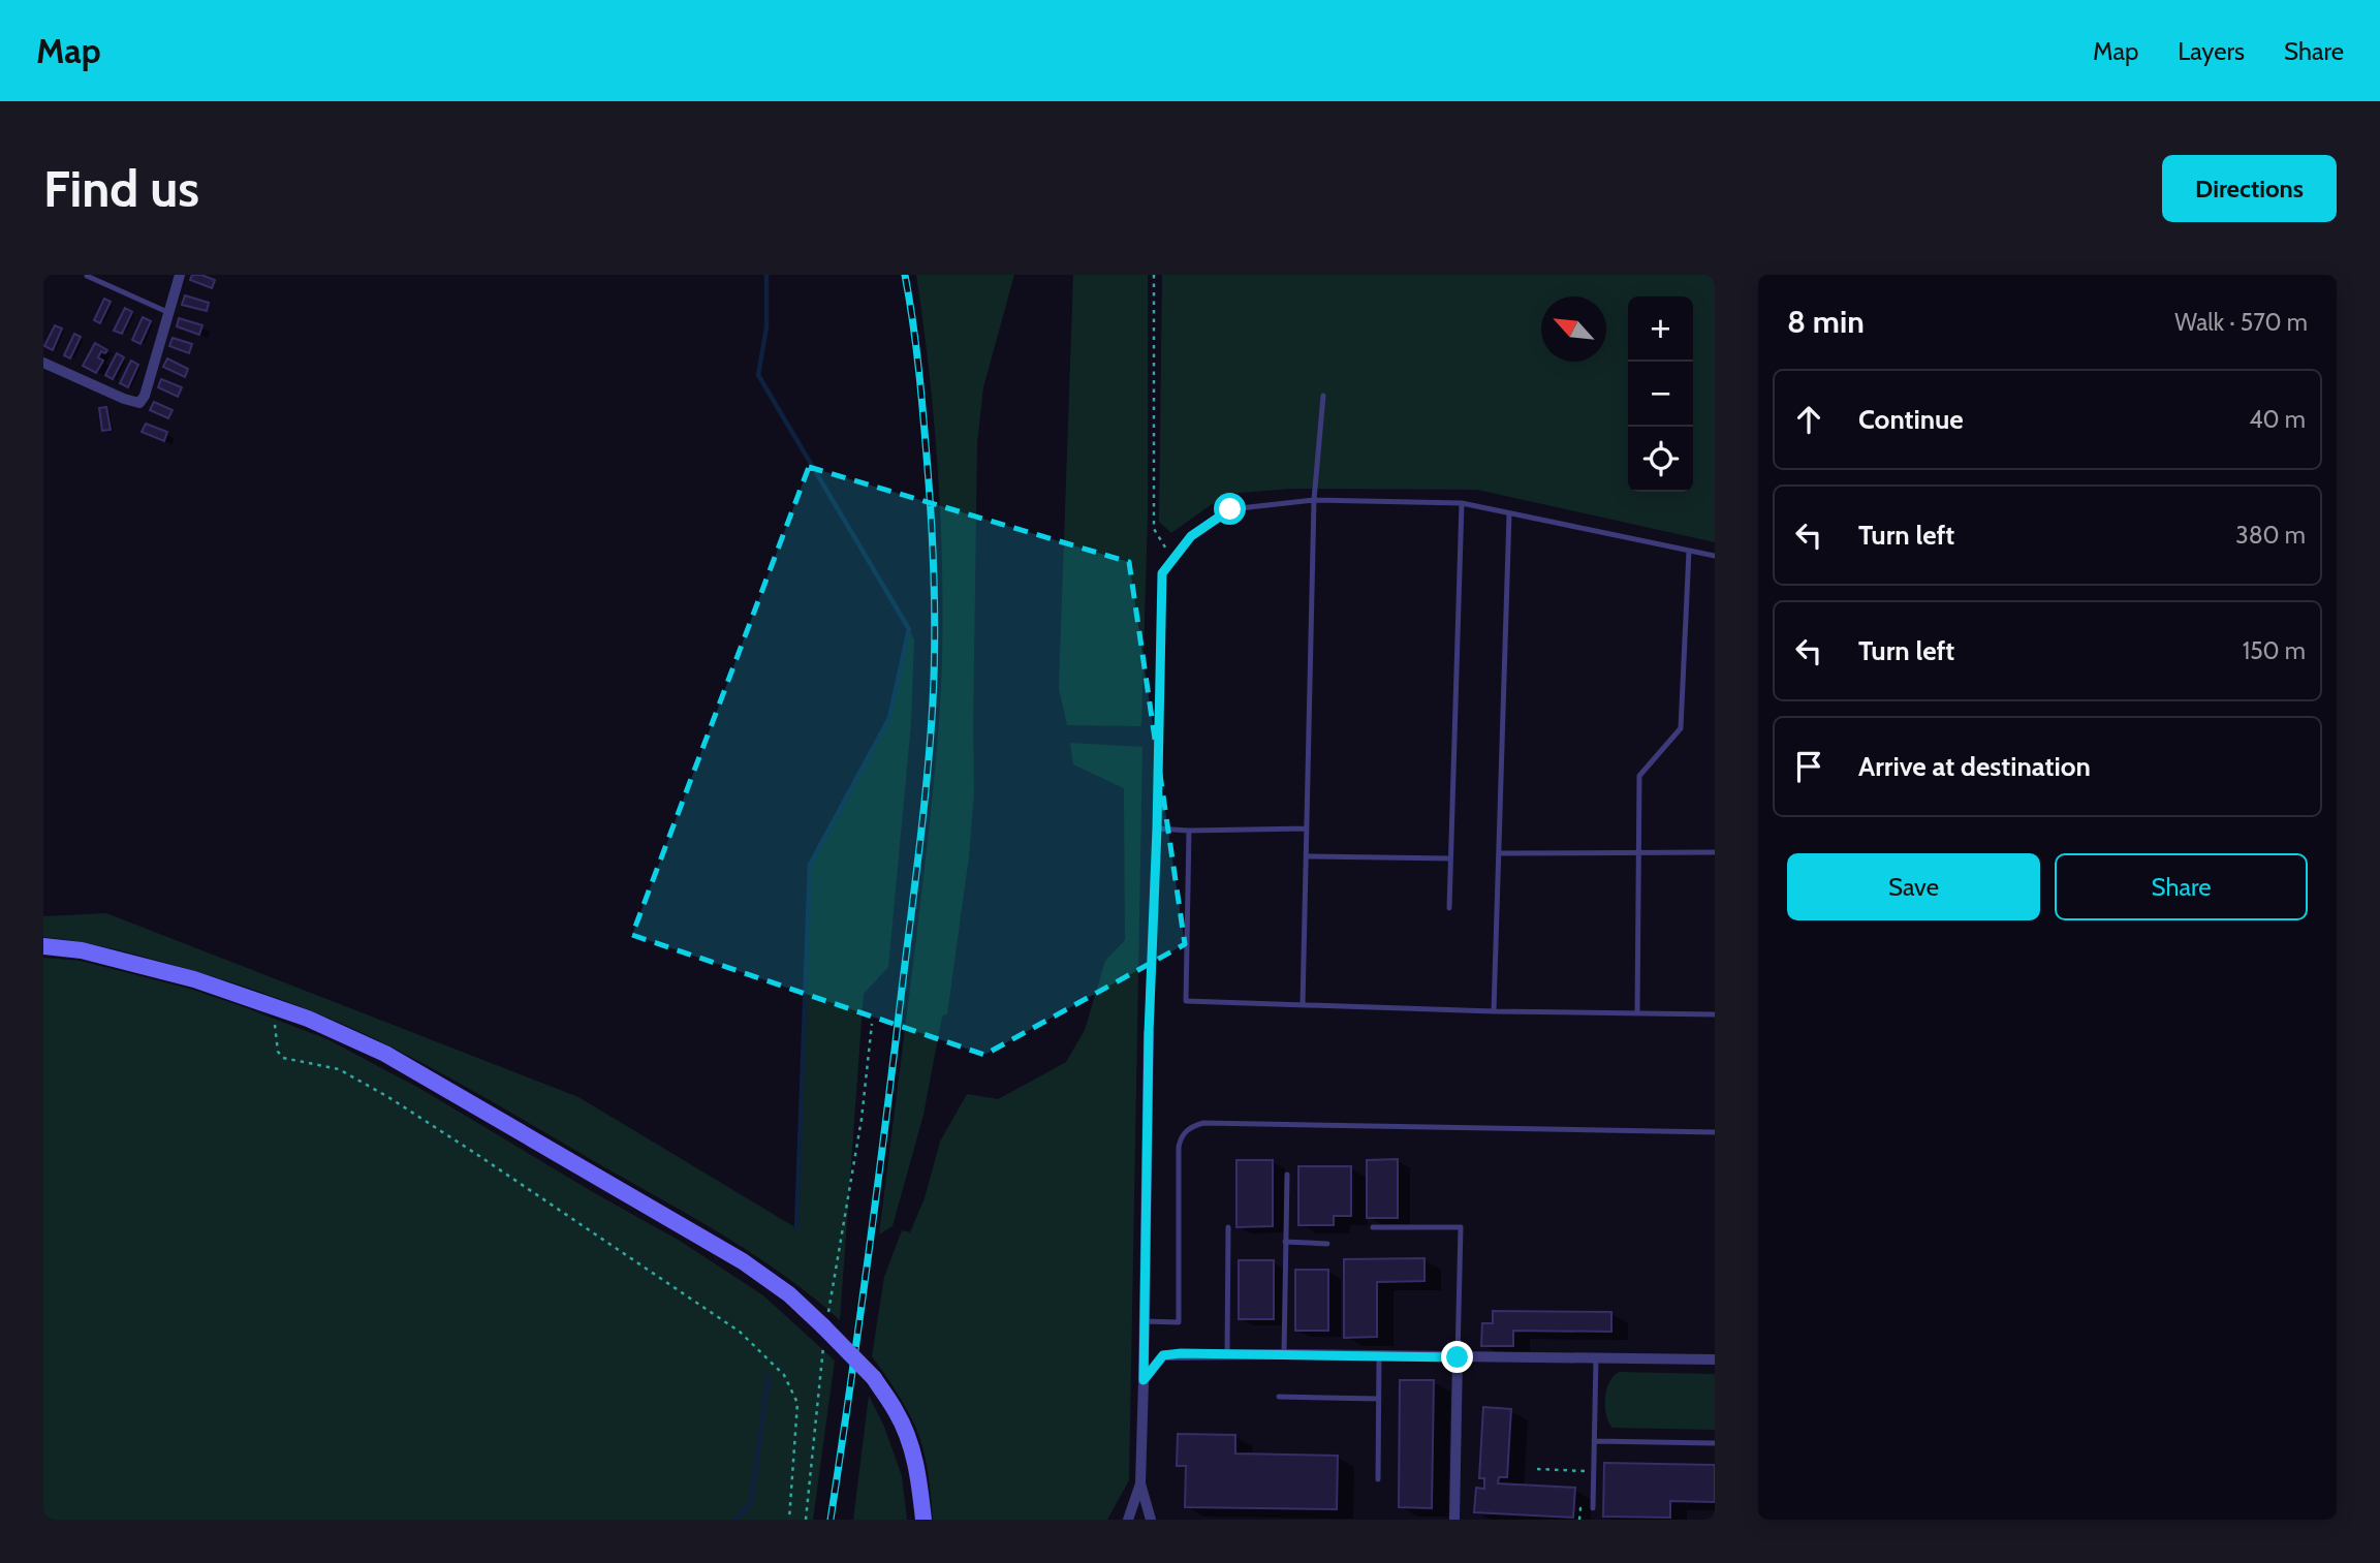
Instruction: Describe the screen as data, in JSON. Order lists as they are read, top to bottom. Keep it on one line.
{"north":"top left","page":{"header":"Map","nav":["Map","Layers","Share"],"buttons":["Directions",["Save","Share"]],"title":"Find us","heading":["8 min","Walk · 570 m"],"map_buttons":["+","−"],"list":[["Continue","40 m"],["Turn left","380 m"],["Turn left","150 m"],"Arrive at destination"]}}
